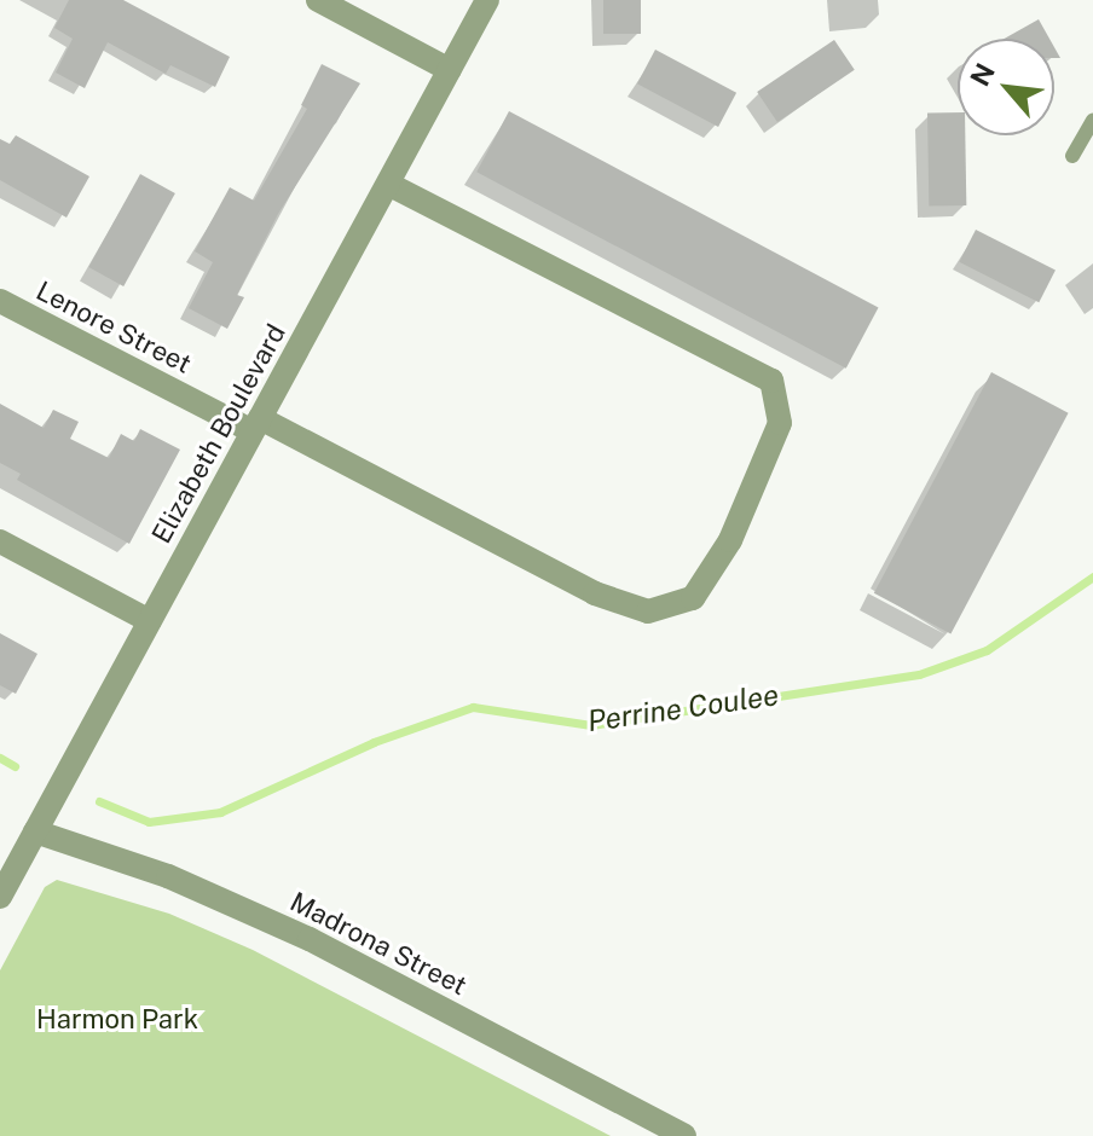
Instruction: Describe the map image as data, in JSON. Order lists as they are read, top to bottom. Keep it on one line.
{"streets":{"street":["Lenore Street","Elizabeth Boulevard","Madrona Street"]},"crossings":[["Lenore Street","Elizabeth Boulevard"],["Elizabeth Boulevard","Madrona Street"]],"water":["Perrine Coulee"],"parks":["Harmon Park"],"north":"top left"}
